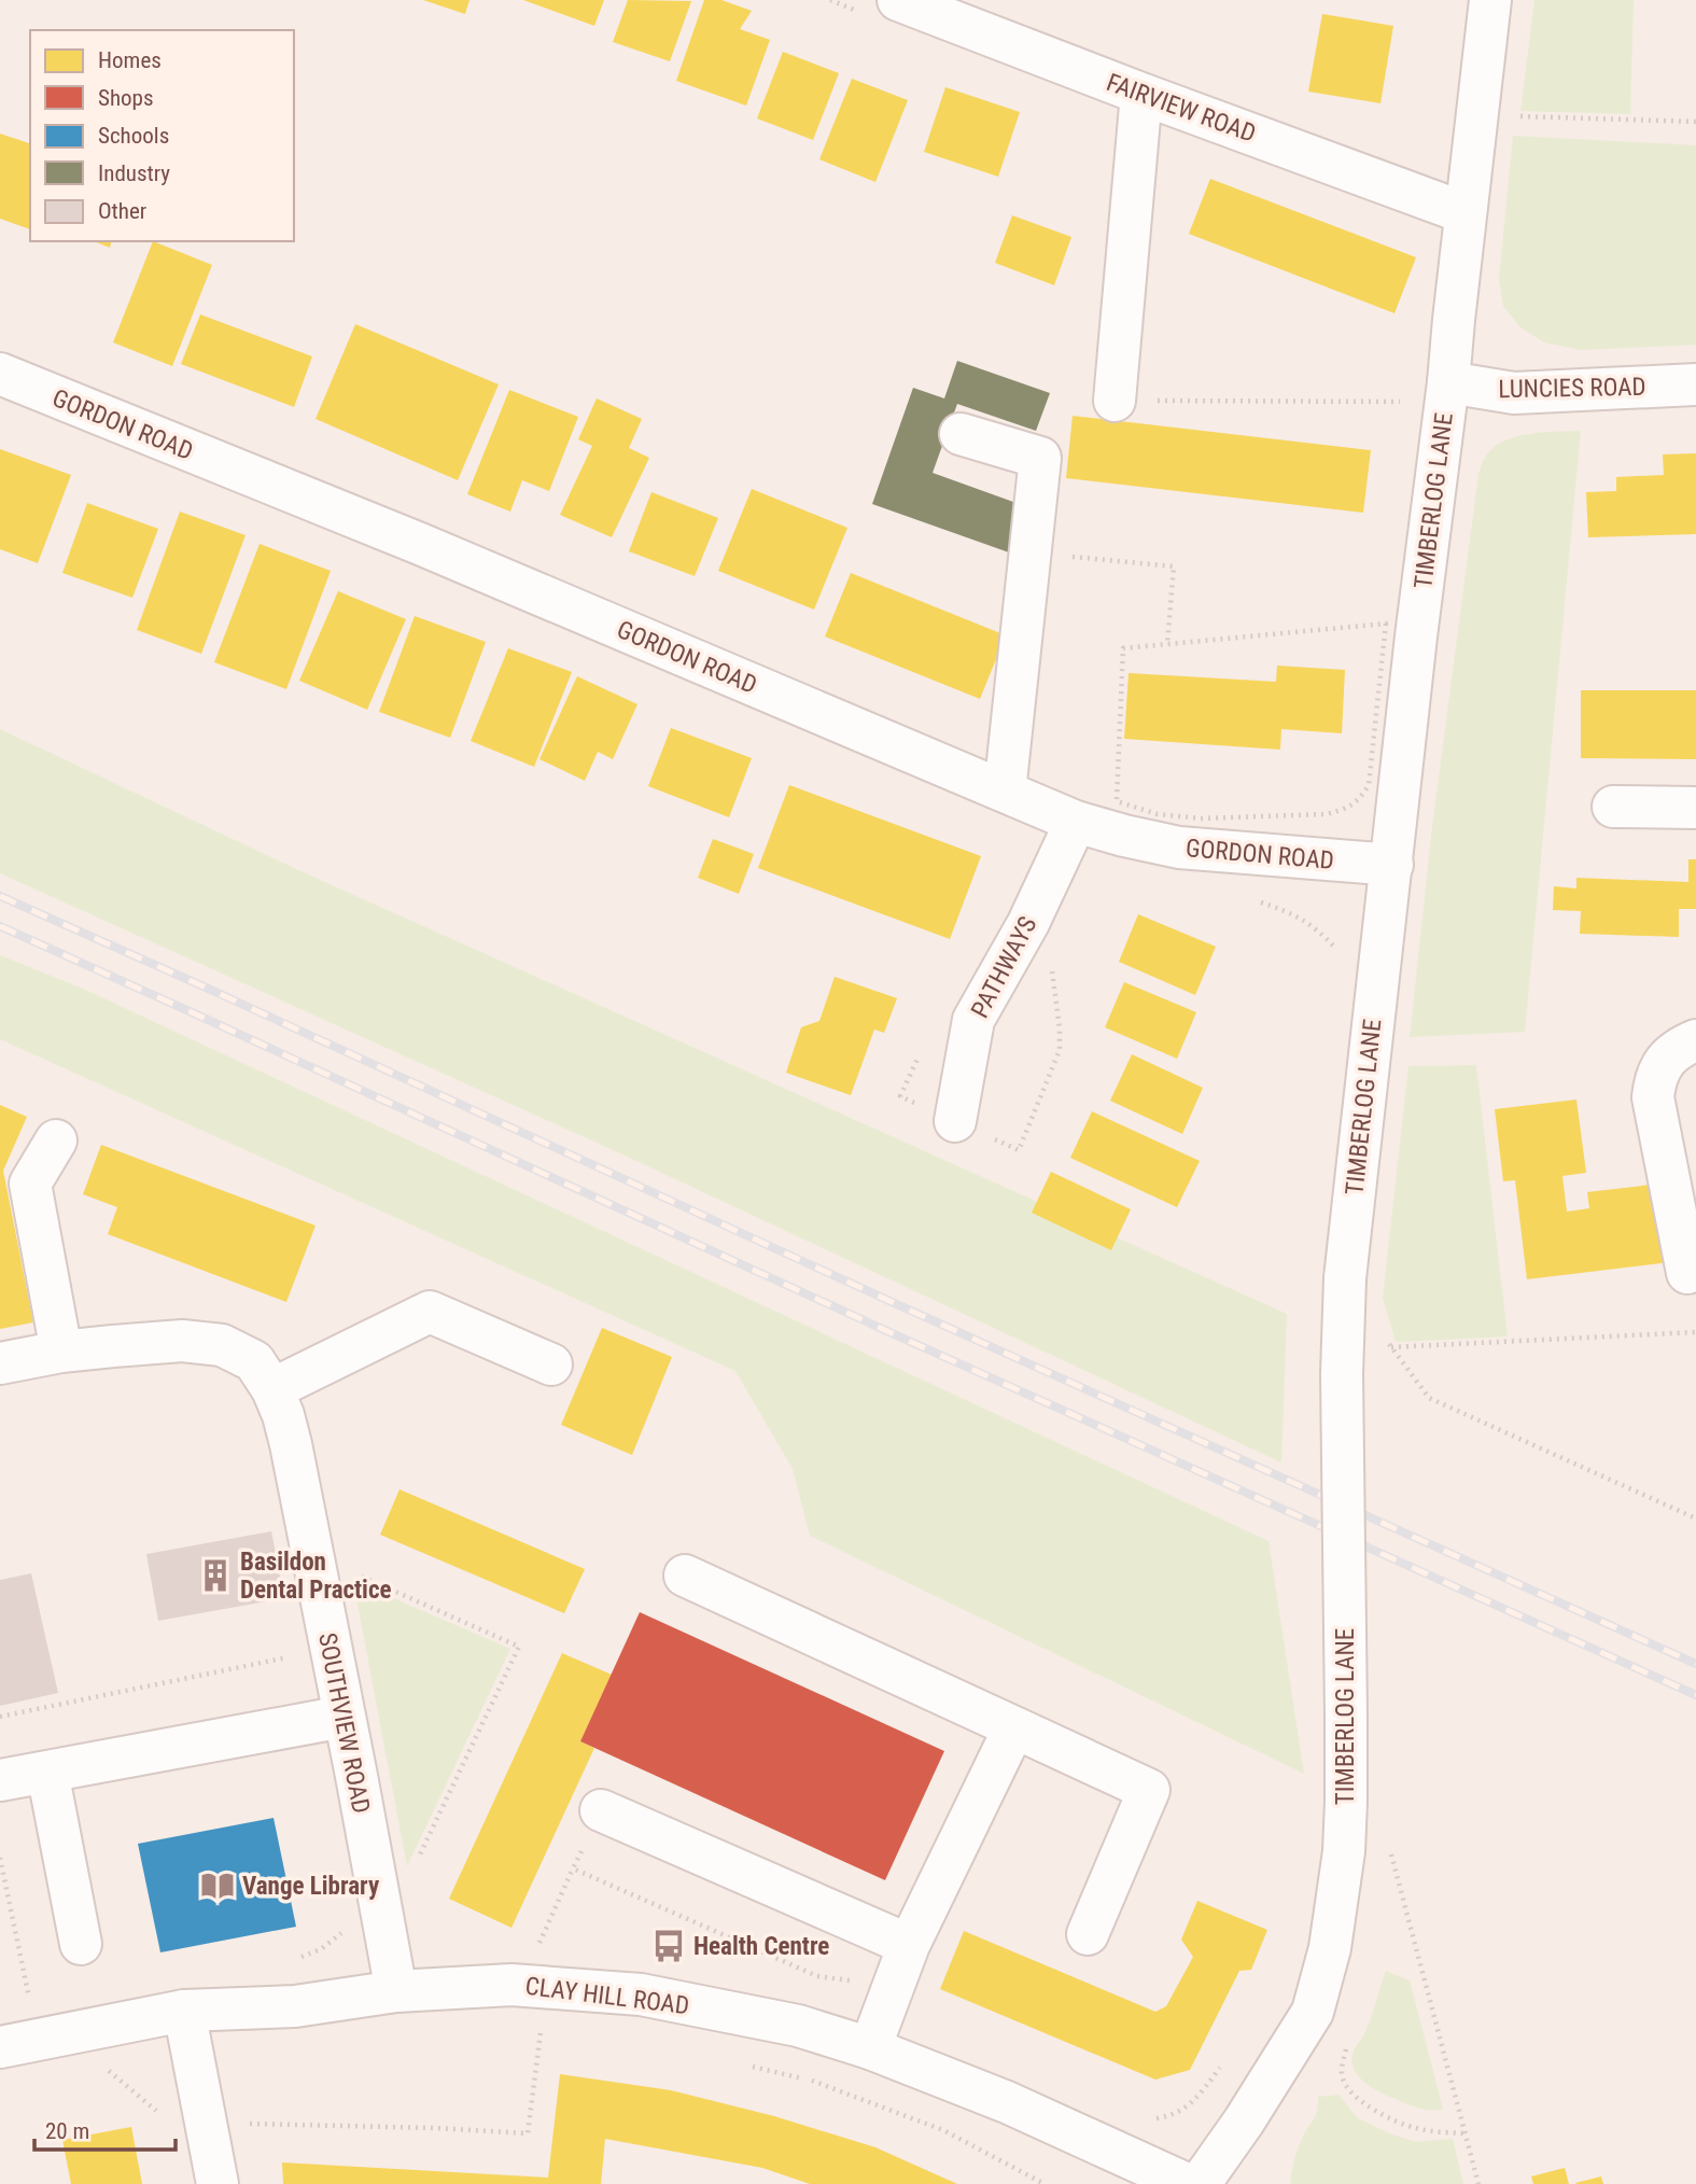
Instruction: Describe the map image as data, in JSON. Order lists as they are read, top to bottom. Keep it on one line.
{"streets":{"street":["FAIRVIEW ROAD","LUNCIES ROAD","GORDON ROAD","TIMBERLOG LANE","PATHWAYS","SOUTHVIEW ROAD","CLAY HILL ROAD"]},"crossings":[["FAIRVIEW ROAD","TIMBERLOG LANE"],["LUNCIES ROAD","TIMBERLOG LANE"],["GORDON ROAD","TIMBERLOG LANE"],["GORDON ROAD","PATHWAYS"],["SOUTHVIEW ROAD","CLAY HILL ROAD"]],"places":{"building":["Basildon Dental Practice"],"library":["Vange Library"],"bus stop":["Health Centre"]},"legend":["Homes","Shops","Schools","Industry","Other"],"scale_bar":"20 m"}
